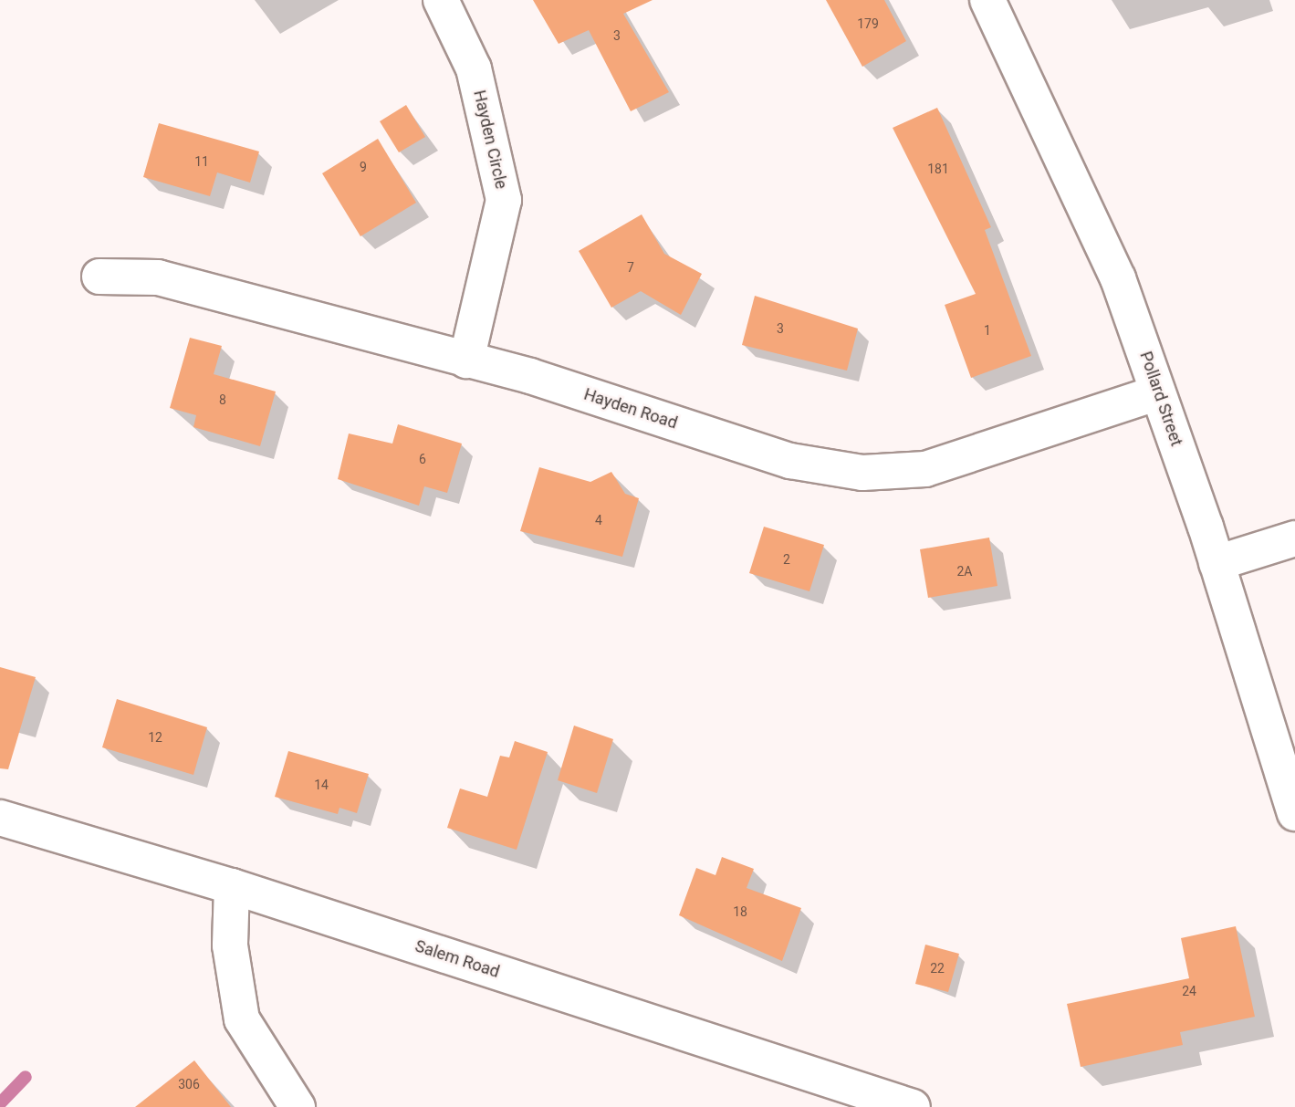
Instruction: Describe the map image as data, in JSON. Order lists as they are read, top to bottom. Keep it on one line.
{"streets":{"street":["Hayden Circle","Pollard Street","Hayden Road","Salem Road"]},"crossings":[["Hayden Circle","Hayden Road"],["Pollard Street","Hayden Road"]],"house_numbers":["179","3","11","9","181","7","3","1","8","6","4","2","2A","12","14","18","22","24","306"]}
